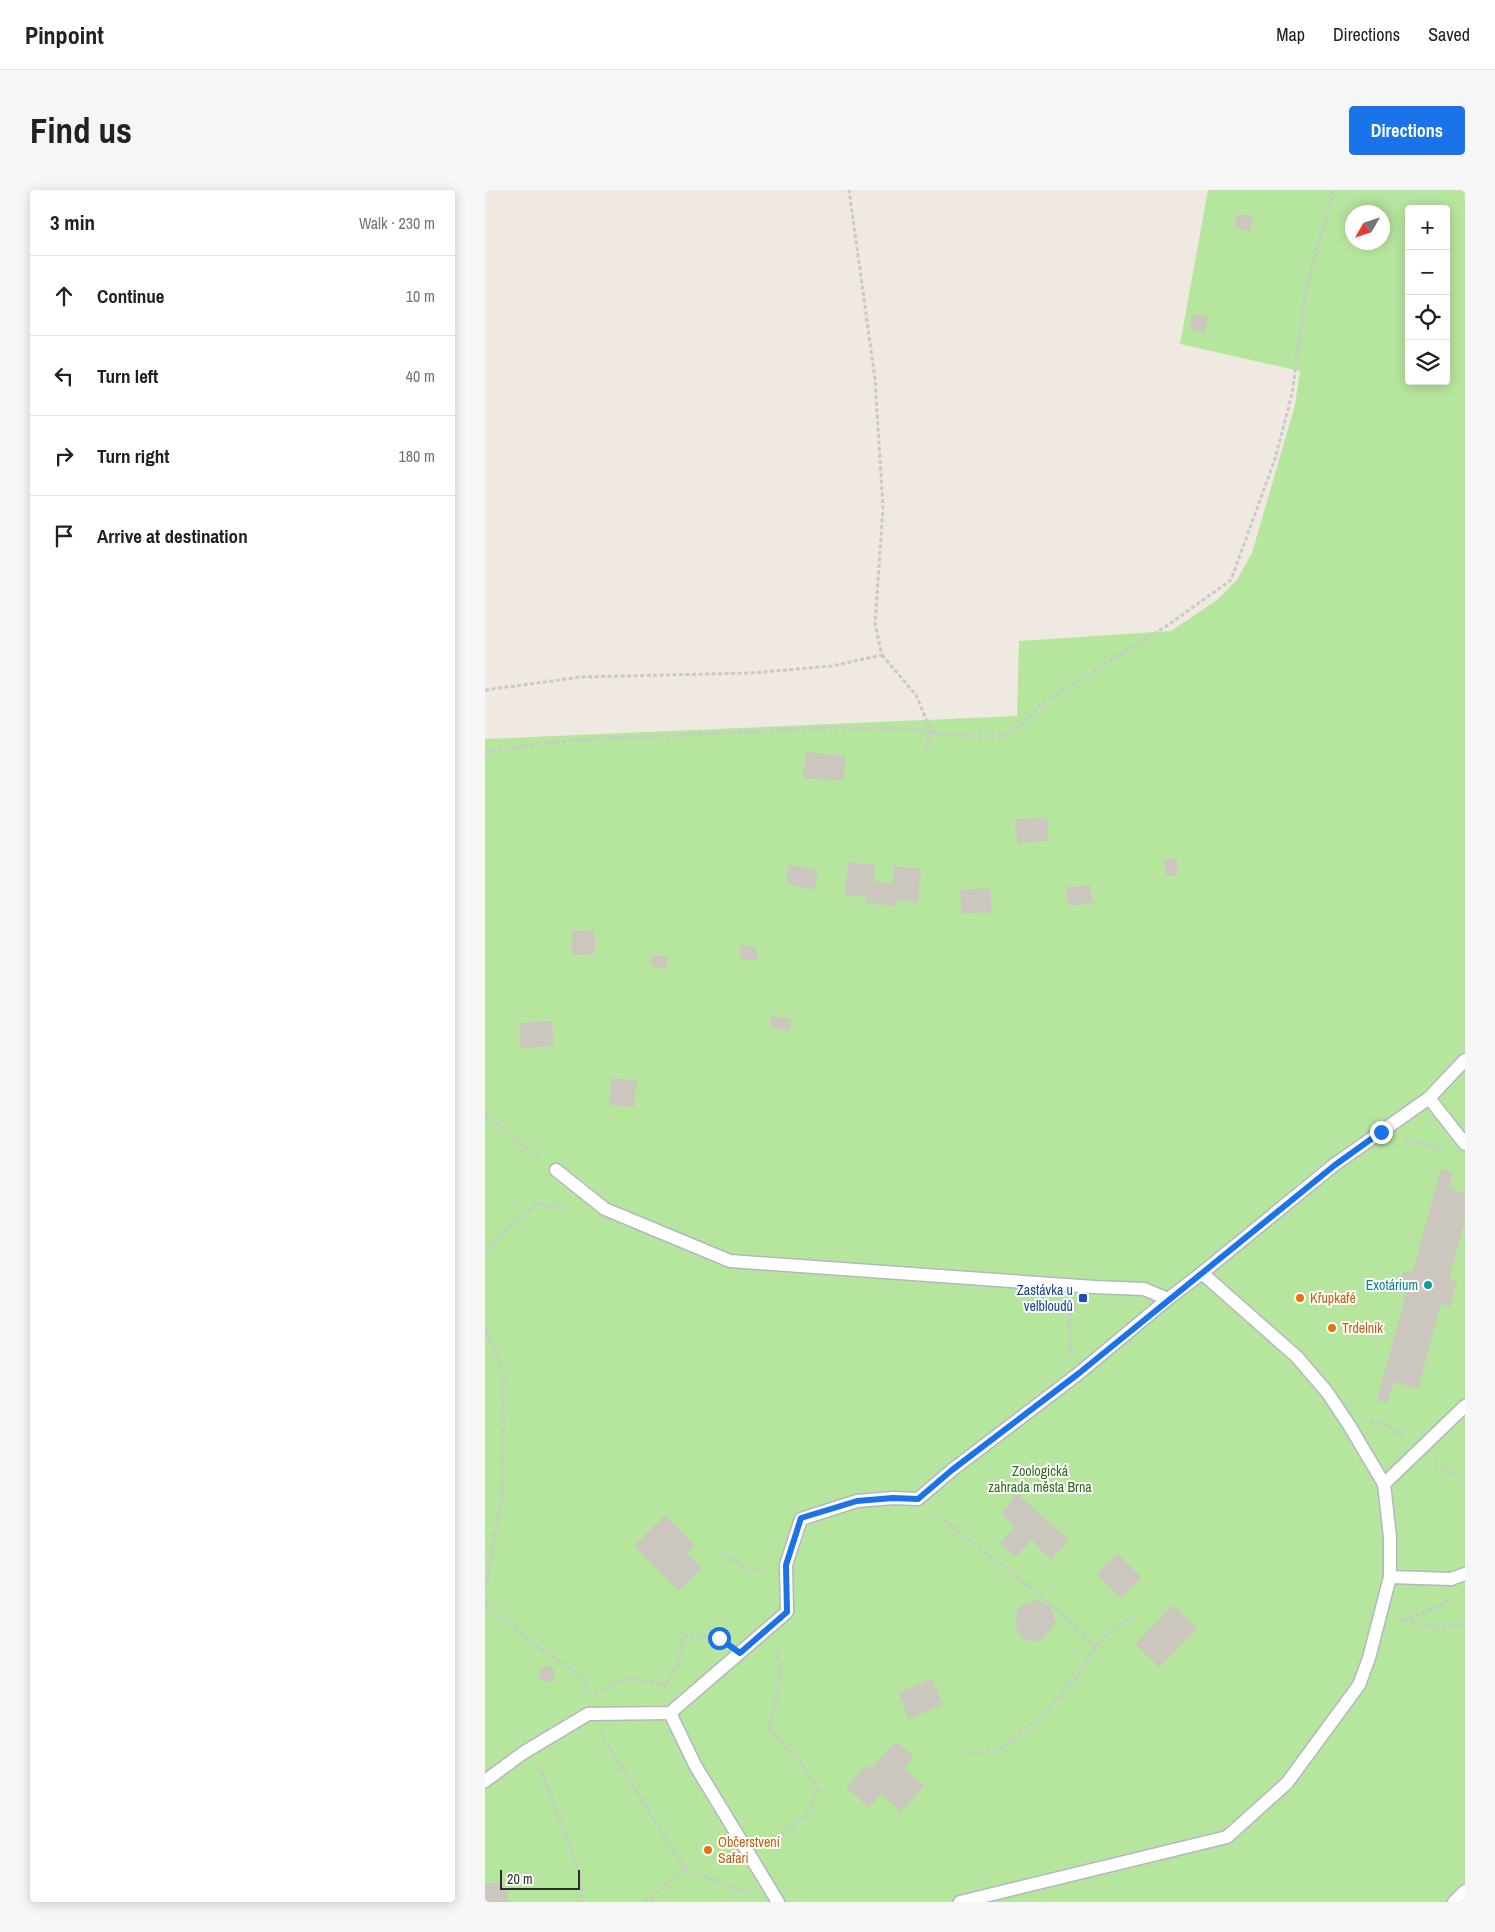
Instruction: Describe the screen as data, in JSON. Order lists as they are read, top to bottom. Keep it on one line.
{"parks":["Zoologická zahrada města Brna"],"places":{"other":["Exotárium","Křupkafé","Trdelník","Občerstvení Safari"],"transit":["Zastávka u velbloudů"]},"scale_bar":"20 m","north":"bottom left","page":{"header":"Pinpoint","nav":["Map","Directions","Saved"],"buttons":"Directions","title":"Find us","heading":["3 min","Walk · 230 m"],"map_buttons":["+","−"],"list":[["Continue","10 m"],["Turn left","40 m"],["Turn right","180 m"],"Arrive at destination"],"scale":"20 m"}}
